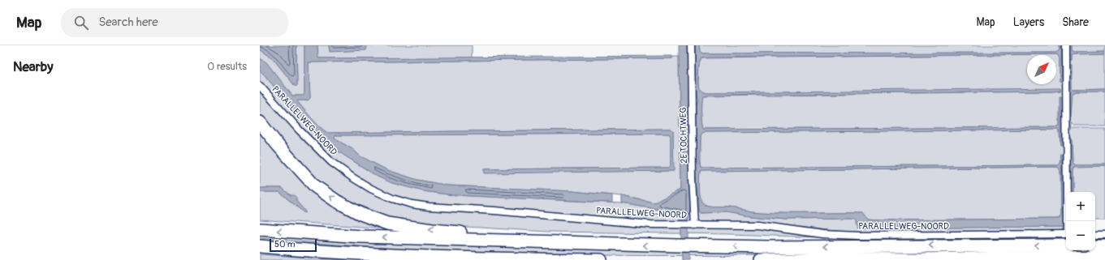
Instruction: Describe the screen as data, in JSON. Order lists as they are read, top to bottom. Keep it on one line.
{"streets":{"street":["PARALLELWEG-NOORD","2E TOCHTWEG"]},"crossings":[["PARALLELWEG-NOORD","2E TOCHTWEG"]],"scale_bar":"50 m","north":"top right","page":{"header":"Map","search":"Search here","nav":["Map","Layers","Share"],"heading":["Nearby","0 results"],"map_buttons":["+","−"],"scale":"50 m"}}
